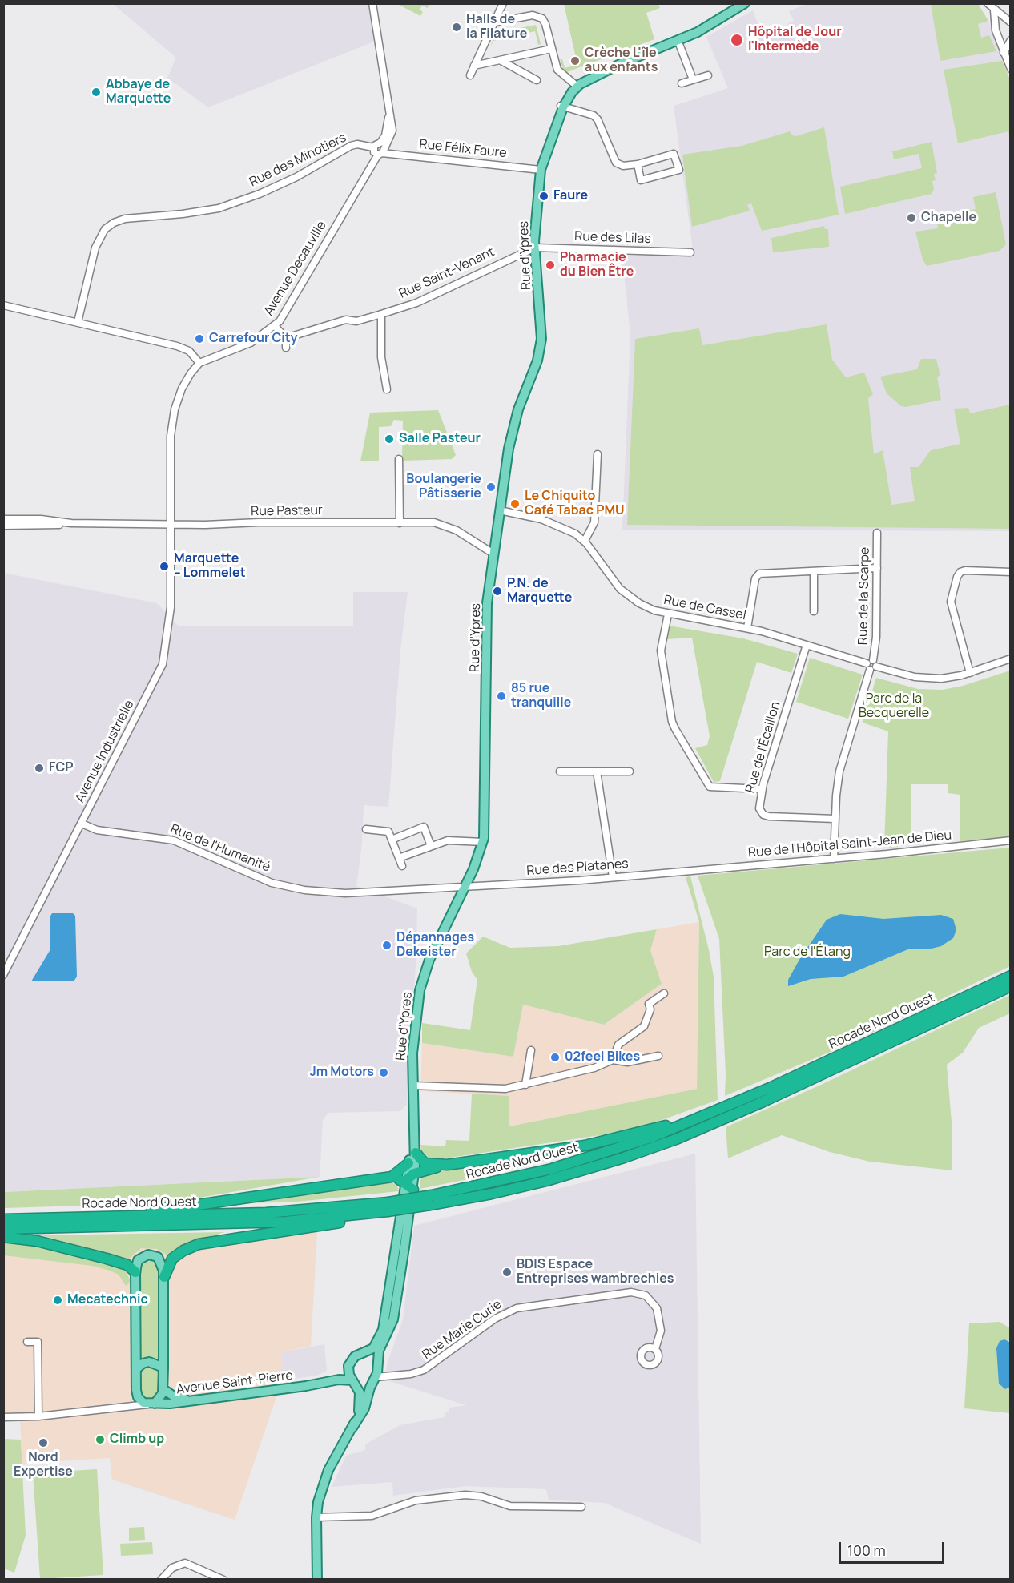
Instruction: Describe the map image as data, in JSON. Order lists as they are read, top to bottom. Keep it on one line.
{"streets":{"highway":["Rocade Nord Ouest"],"main road":["Rue d'Ypres","Avenue Saint-Pierre"],"street":["Rue Félix Faure","Rue des Minotiers","Rue des Lilas","Avenue Decauville","Rue Saint-Venant","Rue Pasteur","Rue de la Scarpe","Rue de Cassel","Rue de l'Écaillon","Avenue Industrielle","Rue de l'Hôpital Saint-Jean de Dieu","Rue de l'Humanité","Rue des Platanes","Rue Marie Curie"]},"crossings":[["Rue Félix Faure","Rue des Minotiers"],["Rue Félix Faure","Rue d'Ypres"],["Rue Félix Faure","Avenue Decauville"],["Rue des Minotiers","Avenue Decauville"],["Rue des Lilas","Rue d'Ypres"],["Rue des Lilas","Rue Saint-Venant"],["Rue d'Ypres","Rue Saint-Venant"],["Rue d'Ypres","Rue Pasteur"],["Rue d'Ypres","Rue de Cassel"],["Rue d'Ypres","Rue de l'Humanité"],["Rue d'Ypres","Rue des Platanes"],["Rue d'Ypres","Rue Marie Curie"],["Rue d'Ypres","Avenue Saint-Pierre"],["Rue Pasteur","Avenue Industrielle"],["Rue de la Scarpe","Rue de Cassel"],["Rue de la Scarpe","Rue de l'Écaillon"],["Rue de la Scarpe","Rue de l'Hôpital Saint-Jean de Dieu"],["Rue de Cassel","Rue de l'Écaillon"],["Avenue Industrielle","Rue de l'Humanité"],["Rue de l'Hôpital Saint-Jean de Dieu","Rue des Platanes"],["Rue de l'Humanité","Rue des Platanes"],["Rue Marie Curie","Avenue Saint-Pierre"]],"parks":["Parc de la Becquerelle","Parc de l'Étang"],"places":["Halls de la Filature","Hôpital de Jour l'Intermède","Crèche L'île aux enfants","Abbaye de Marquette","Faure","Chapelle","Pharmacie du Bien Être","Carrefour City","Salle Pasteur","Boulangerie Pâtisserie","Le Chiquito Café Tabac PMU","Marquette – Lommelet","P.N. de Marquette","85 rue tranquille","FCP","Dépannages Dekeister","02feel Bikes","Jm Motors","BDIS Espace Entreprises wambrechies","Mecatechnic","Climb up","Nord Expertise"],"scale_bar":"100 m"}
